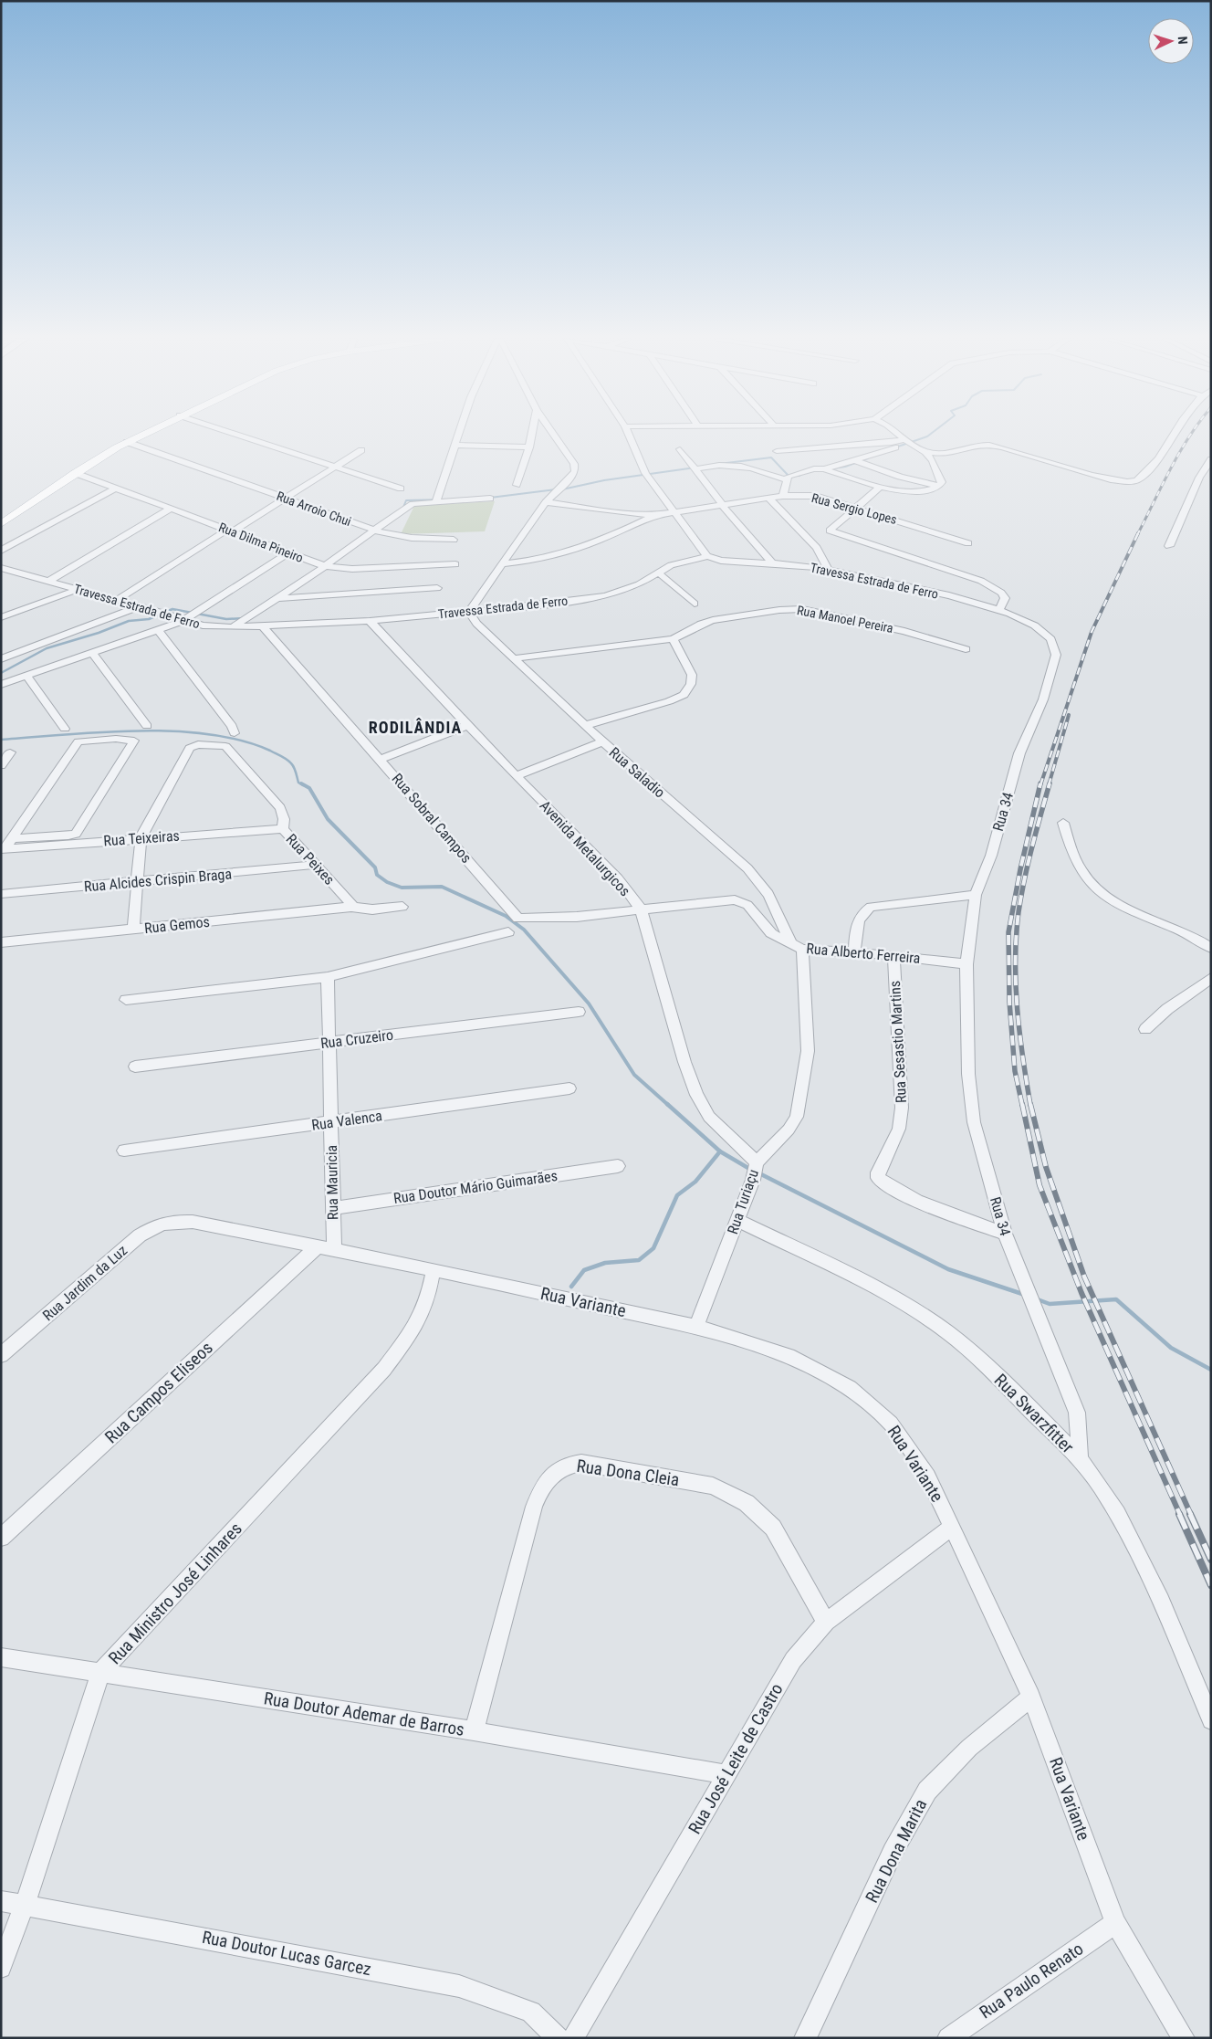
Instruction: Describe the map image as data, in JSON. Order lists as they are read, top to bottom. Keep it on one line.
{"streets":{"street":["Rua Arroio Chui","Rua Sergio Lopes","Rua Dilma Pineiro","Travessa Estrada de Ferro","Rua Manoel Pereira","Rua Saladio","Rua 34","Rua Sobral Campos","Rua Teixeiras","Avenida Metalurgicos","Rua Peixes","Rua Alcides Crispin Braga","Rua Gemos","Rua Alberto Ferreira","Rua Cruzeiro","Rua Sesastio Martins","Rua Valenca","Rua Mauricia","Rua Doutor Mário Guimarães","Rua Turiaçu","Rua Jardim da Luz","Rua Variante","Rua Campos Eliseos","Rua Swarzfitter","Rua Dona Cleia","Rua Ministro José Linhares","Rua Doutor Ademar de Barros","Rua José Leite de Castro","Rua Dona Marita","Rua Doutor Lucas Garcez","Rua Paulo Renato"]},"crossings":[["Rua Sergio Lopes","Travessa Estrada de Ferro"],["Rua Sergio Lopes","Rua 34"],["Travessa Estrada de Ferro","Rua Saladio"],["Travessa Estrada de Ferro","Rua 34"],["Travessa Estrada de Ferro","Rua Sobral Campos"],["Travessa Estrada de Ferro","Avenida Metalurgicos"],["Rua Saladio","Rua Alberto Ferreira"],["Rua 34","Rua Alberto Ferreira"],["Rua 34","Rua Sesastio Martins"],["Rua 34","Rua Swarzfitter"],["Rua Sobral Campos","Avenida Metalurgicos"],["Rua Sobral Campos","Rua Alberto Ferreira"],["Rua Teixeiras","Rua Peixes"],["Avenida Metalurgicos","Rua Alberto Ferreira"],["Avenida Metalurgicos","Rua Turiaçu"],["Rua Peixes","Rua Alcides Crispin Braga"],["Rua Peixes","Rua Gemos"],["Rua Alberto Ferreira","Rua Sesastio Martins"],["Rua Alberto Ferreira","Rua Turiaçu"],["Rua Cruzeiro","Rua Mauricia"],["Rua Valenca","Rua Mauricia"],["Rua Mauricia","Rua Doutor Mário Guimarães"],["Rua Mauricia","Rua Variante"],["Rua Turiaçu","Rua Variante"],["Rua Turiaçu","Rua Swarzfitter"],["Rua Jardim da Luz","Rua Variante"],["Rua Variante","Rua Campos Eliseos"],["Rua Variante","Rua Ministro José Linhares"],["Rua Variante","Rua José Leite de Castro"],["Rua Variante","Rua Dona Marita"],["Rua Variante","Rua Paulo Renato"],["Rua Dona Cleia","Rua Doutor Ademar de Barros"],["Rua Dona Cleia","Rua José Leite de Castro"],["Rua Ministro José Linhares","Rua Doutor Ademar de Barros"],["Rua Ministro José Linhares","Rua Doutor Lucas Garcez"],["Rua Doutor Ademar de Barros","Rua José Leite de Castro"]],"districts":["RODILÂNDIA"],"north":"right"}
